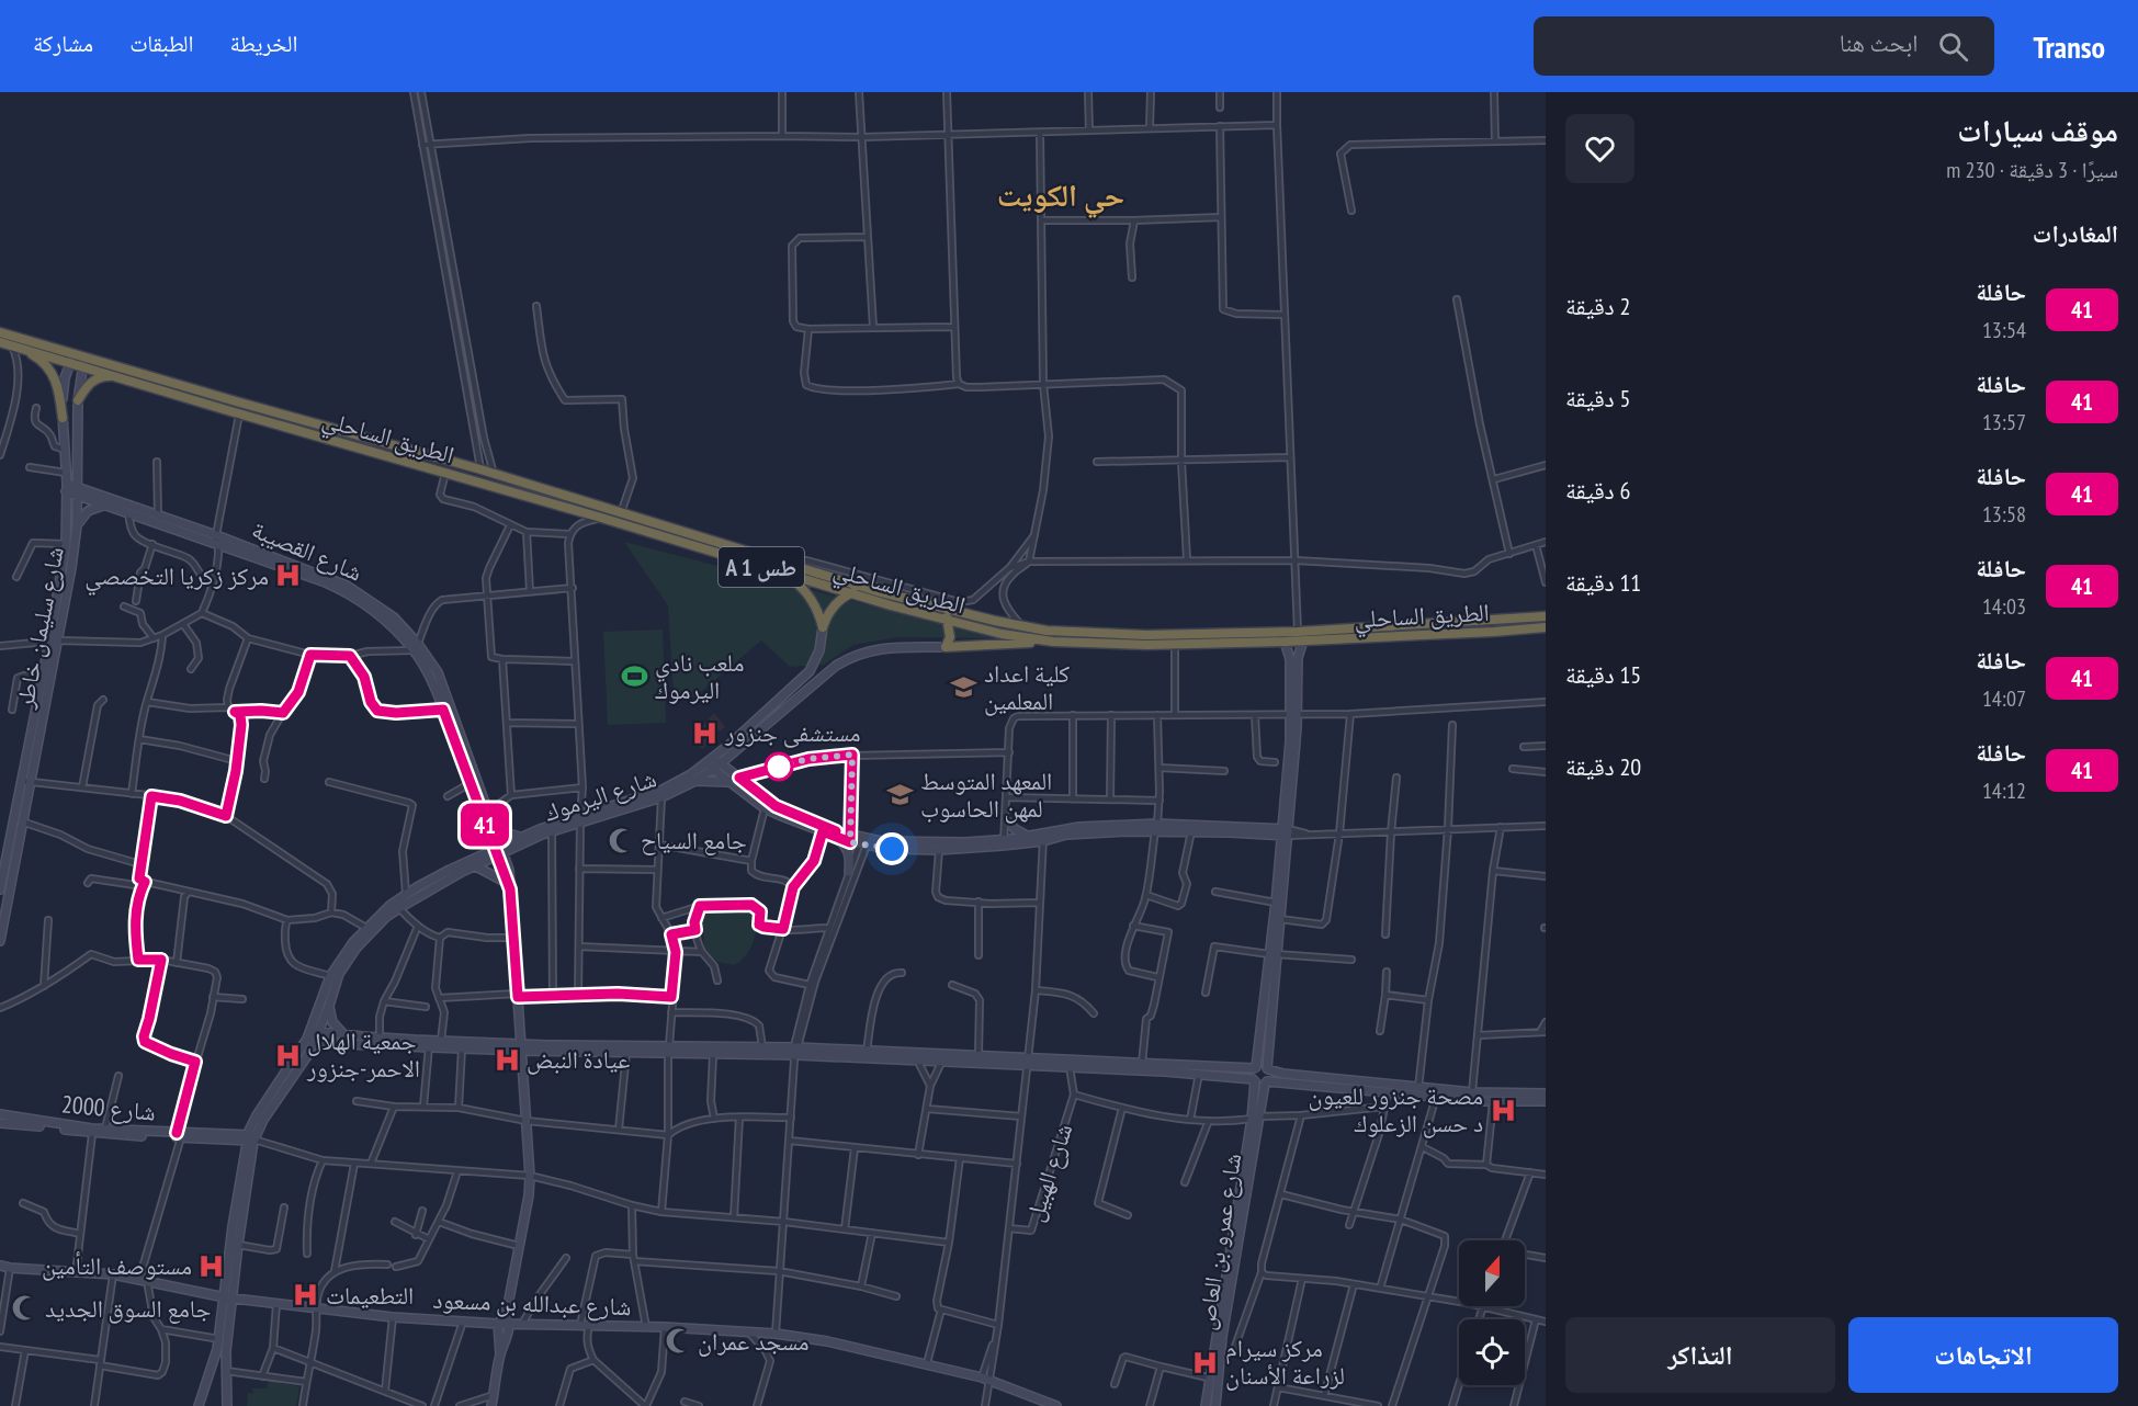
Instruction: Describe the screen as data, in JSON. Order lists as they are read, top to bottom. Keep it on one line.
{"streets":{"highway":["الطريق الساحلي","A 1 طس"],"street":["شارع القصيبة","شارع سليمان خاطر","شارع اليرموك","شارع 2000","شارع الهبيل","شارع عمرو بن العاص","شارع عبدالله بن مسعود"]},"crossings":[["الطريق الساحلي","شارع سليمان خاطر"],["شارع القصيبة","شارع سليمان خاطر"],["شارع اليرموك","شارع 2000"]],"districts":["حي الكويت"],"places":{"hospital":["مركز زكريا التخصصي","مستشفى جنزور","جمعية الهلال الاحمر-جنزور","عيادة النبض","مصحة جنزور للعيون د حسن الزعلوك","مستوصف التأمين","التطعيمات","مركز سيرام لزراعة الأسنان"],"sports":["ملعب نادي اليرموك"],"school or university":["كلية اعداد المعلمين","المعهد المتوسط لمهن الحاسوب"],"mosque":["جامع السياح","جامع السوق الجديد","مسجد عمران"]},"lines":["bus line 41"],"north":"top","page":{"header":"Transo","search":"ابحث هنا","nav":["الخريطة","الطبقات","مشاركة"],"heading":[["موقف سيارات","سيرًا · 3 دقيقة · 230 m"],"المغادرات"],"on_map":"41","list":[{"mark":"41","name":"حافلة","note":"13:54","value":"2 دقيقة"},{"mark":"41","name":"حافلة","note":"13:57","value":"5 دقيقة"},{"mark":"41","name":"حافلة","note":"13:58","value":"6 دقيقة"},{"mark":"41","name":"حافلة","note":"14:03","value":"11 دقيقة"},{"mark":"41","name":"حافلة","note":"14:07","value":"15 دقيقة"},{"mark":"41","name":"حافلة","note":"14:12","value":"20 دقيقة"}],"buttons":["الاتجاهات","التذاكر"]}}
